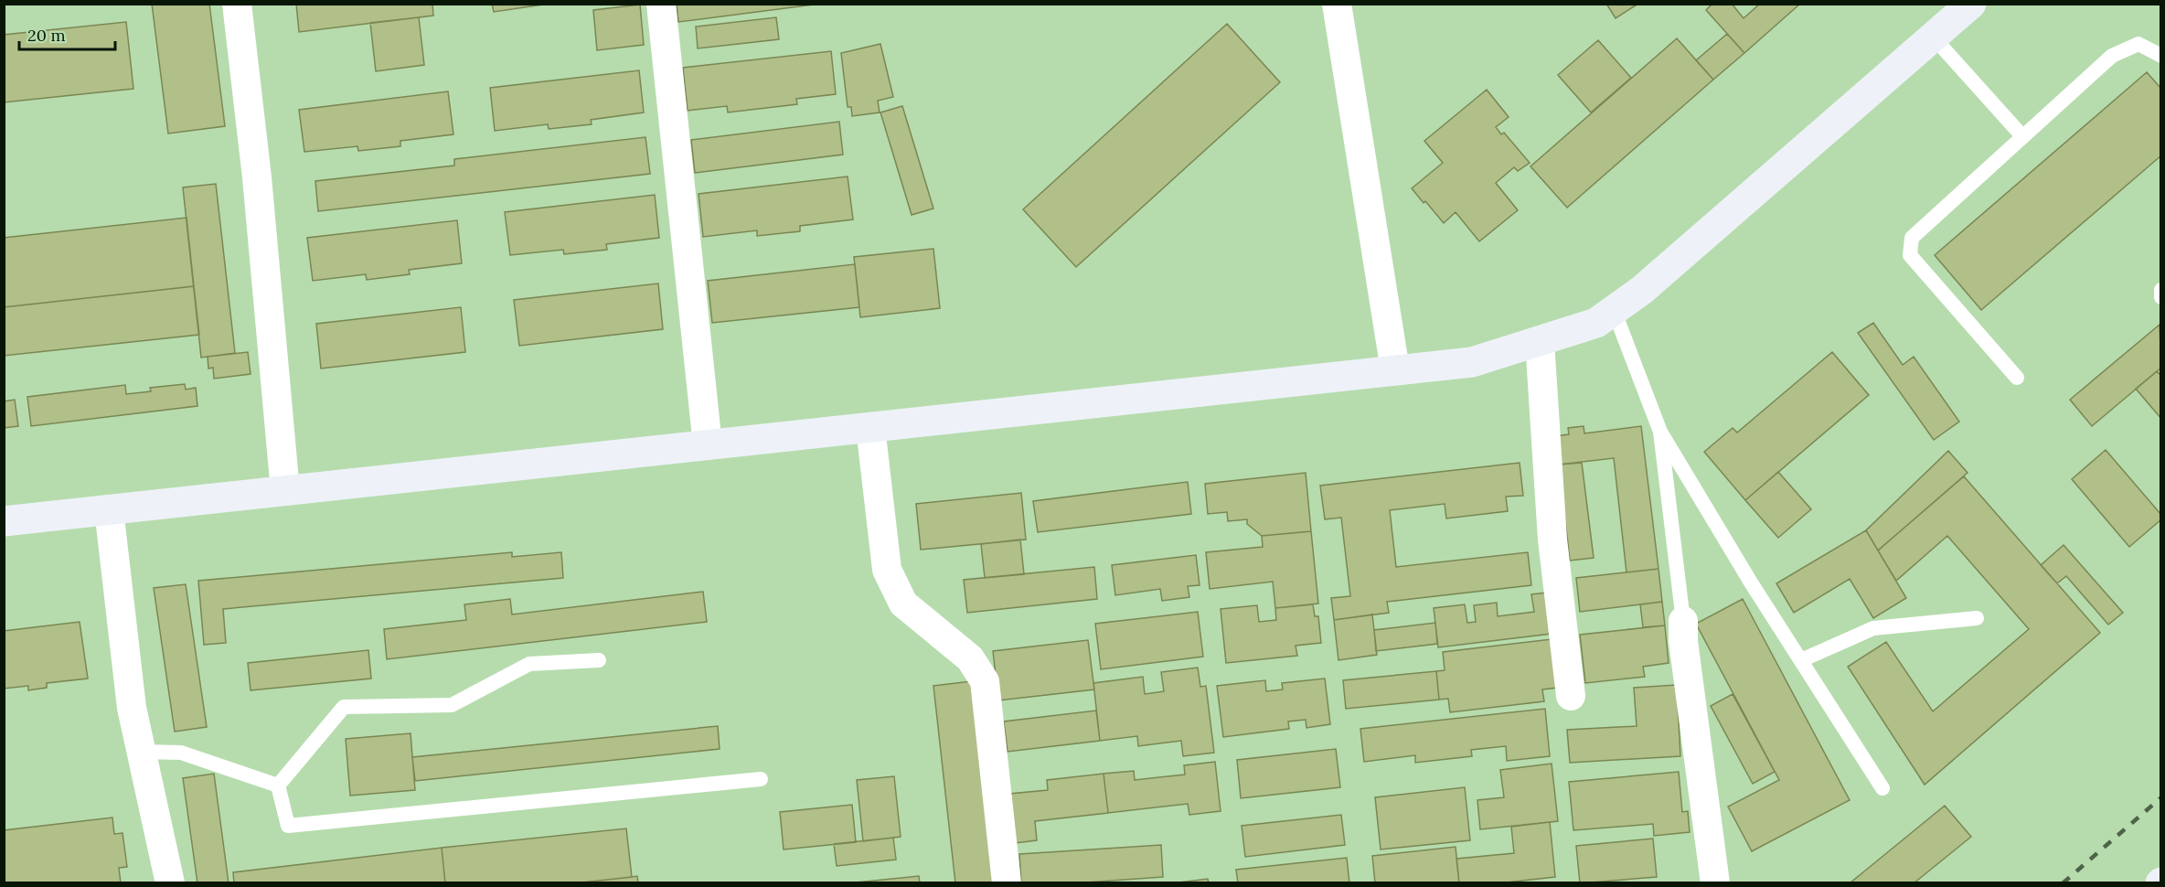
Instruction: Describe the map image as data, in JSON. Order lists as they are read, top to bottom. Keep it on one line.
{"scale_bar":"20 m"}
